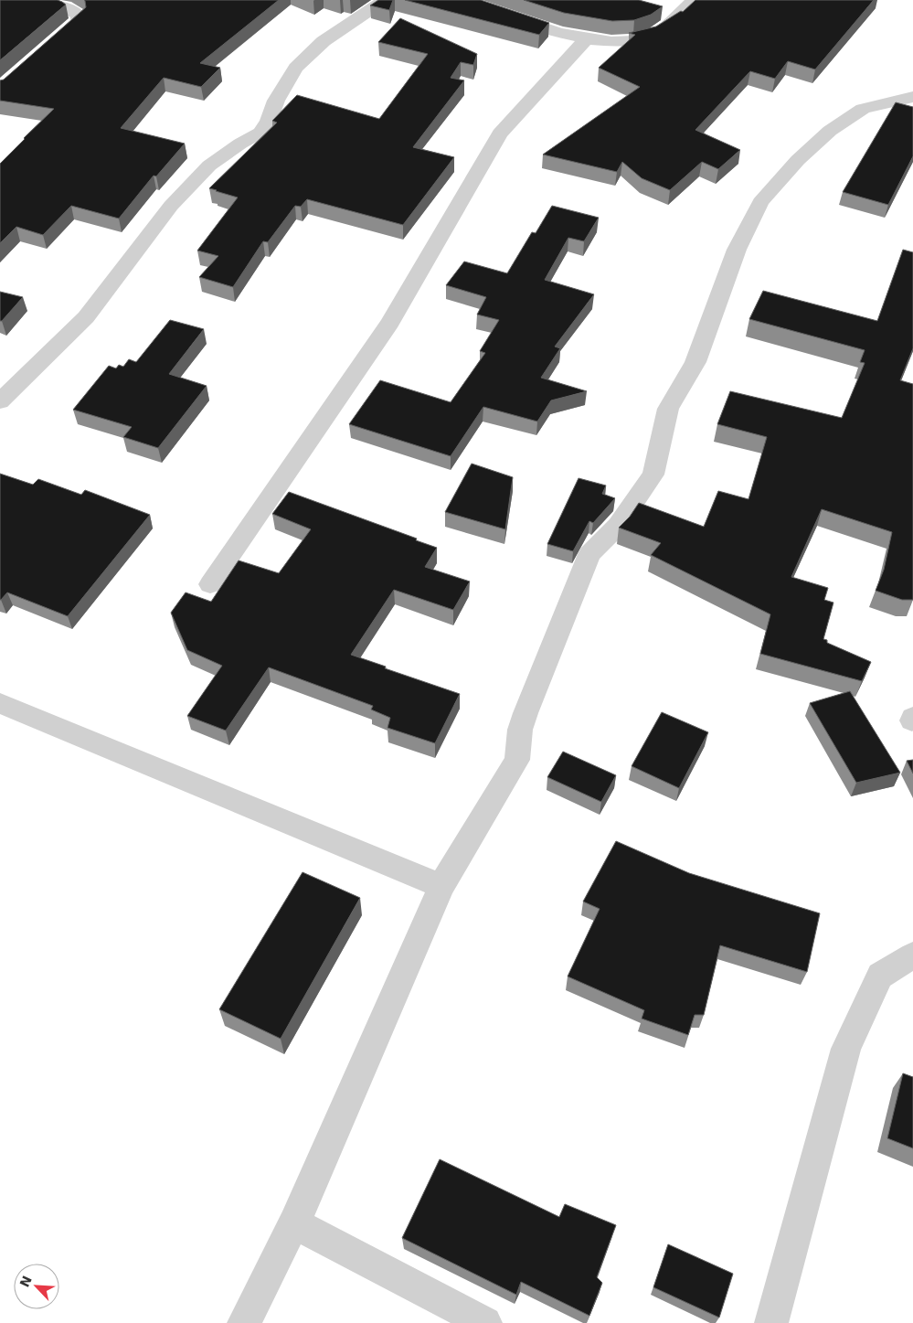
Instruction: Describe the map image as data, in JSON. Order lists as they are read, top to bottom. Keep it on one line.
{"north":"top left"}
